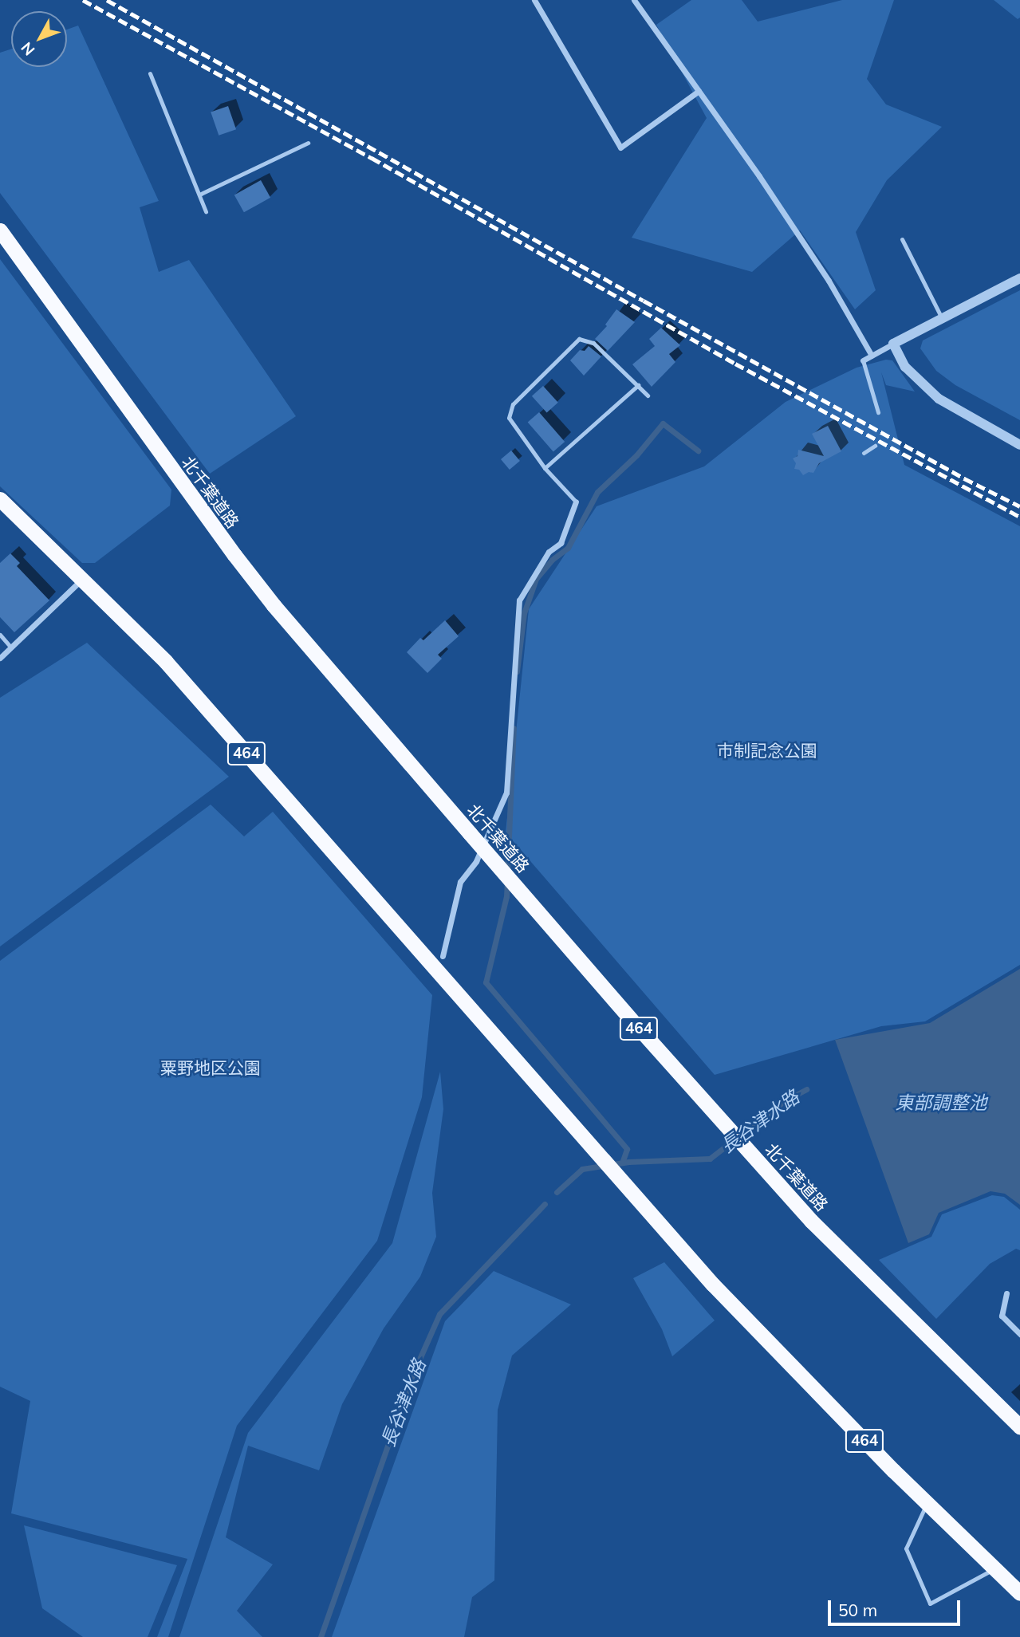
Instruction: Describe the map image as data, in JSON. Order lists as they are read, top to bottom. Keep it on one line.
{"streets":{"highway":["北千葉道路","464"]},"water":["東部調整池","長谷津水路"],"parks":["市制記念公園","粟野地区公園"],"scale_bar":"50 m","north":"bottom left"}
